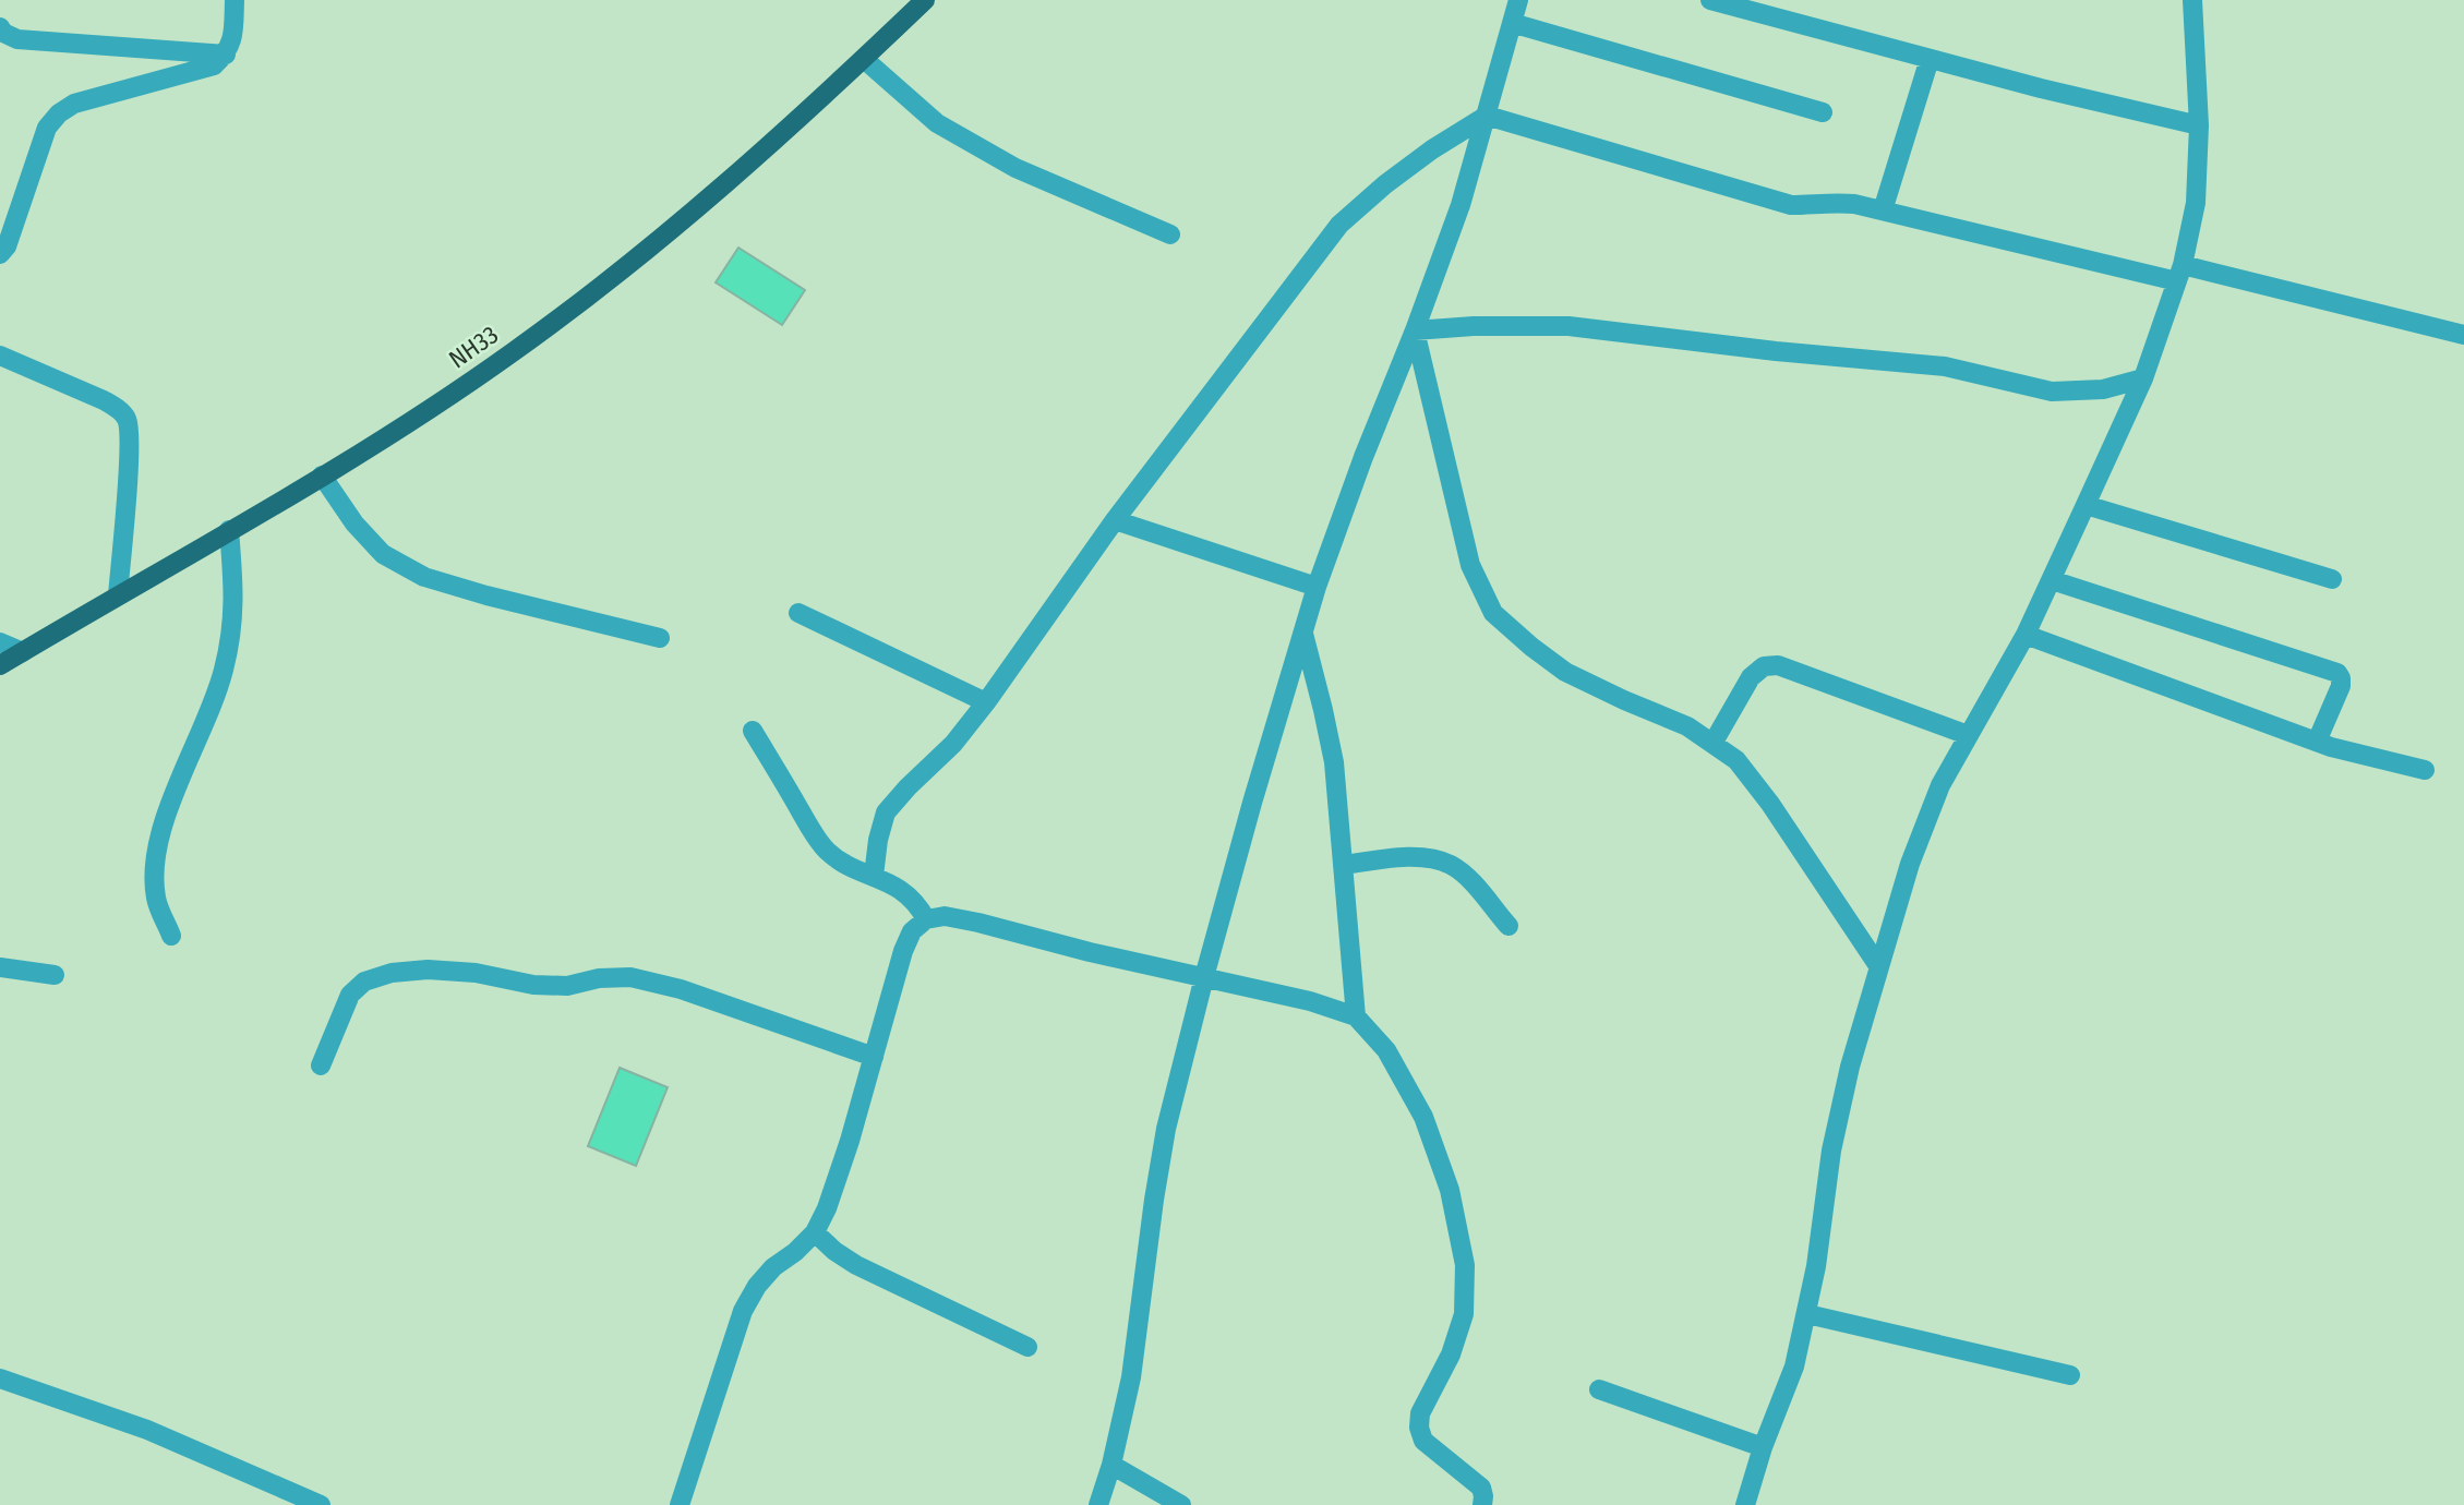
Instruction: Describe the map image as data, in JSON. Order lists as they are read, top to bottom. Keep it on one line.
{"streets":{"main road":["NH33"]}}
